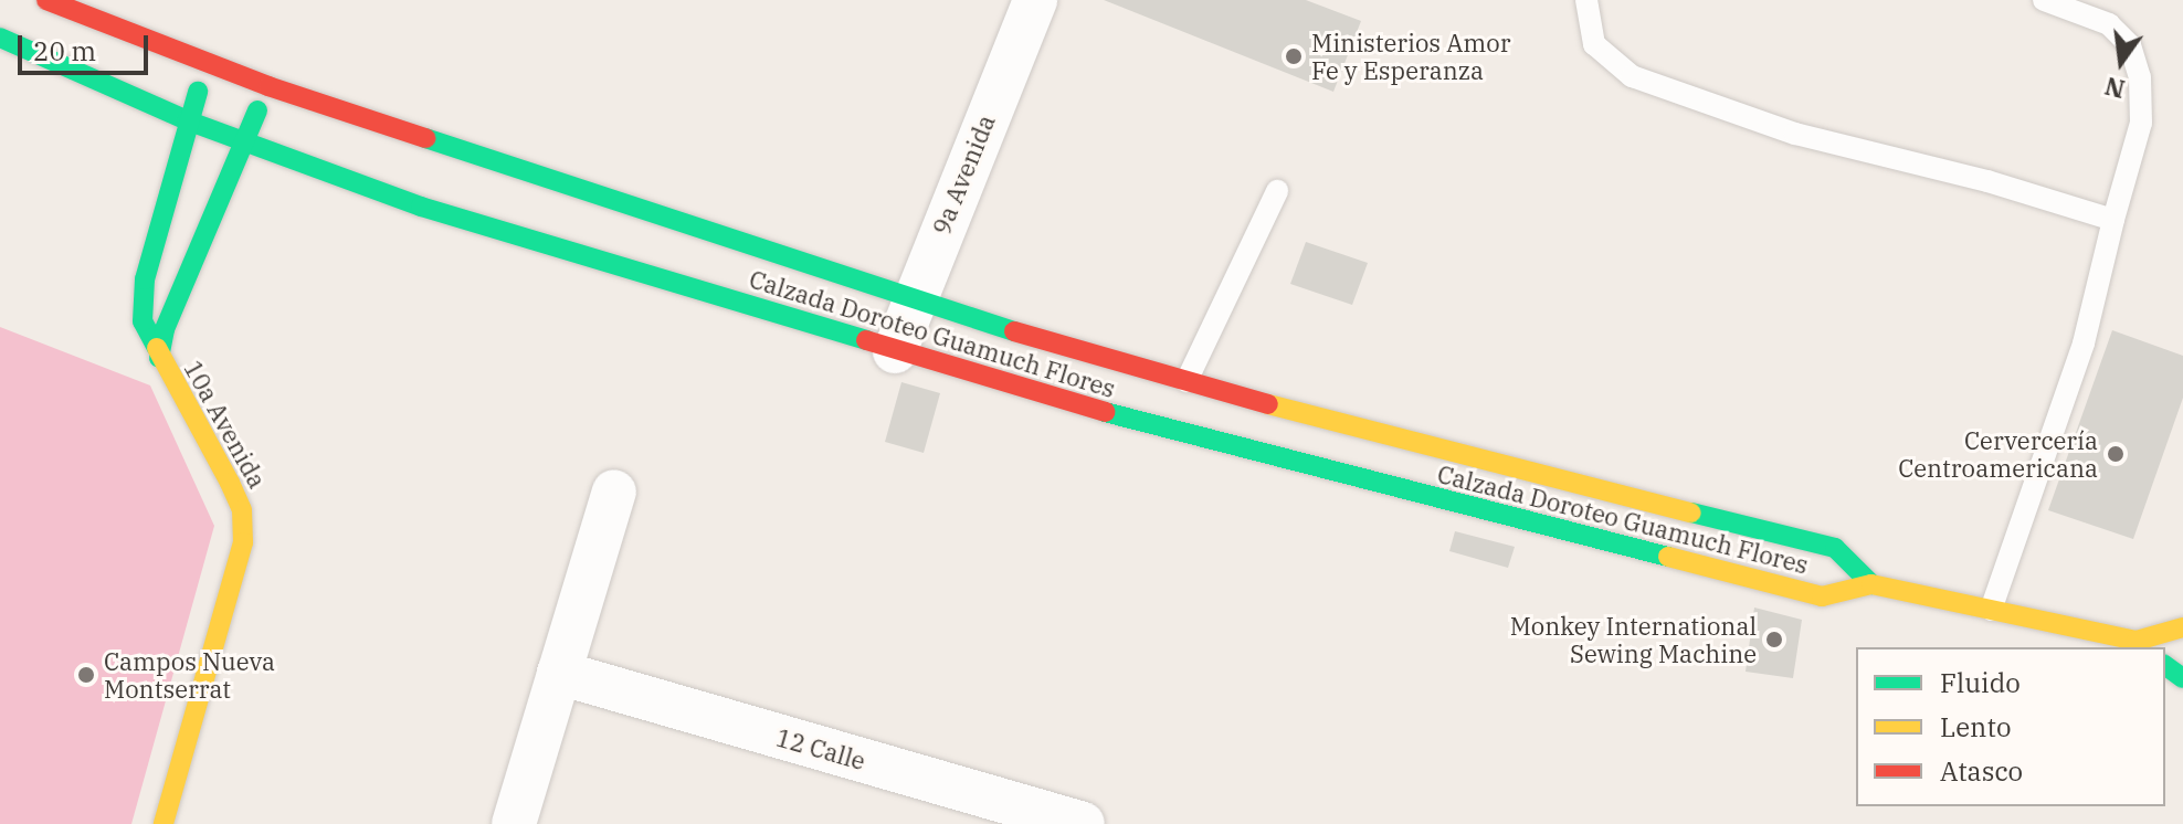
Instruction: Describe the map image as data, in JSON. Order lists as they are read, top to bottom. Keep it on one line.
{"streets":{"main road":["Calzada Doroteo Guamuch Flores","10a Avenida"],"street":["9a Avenida","12 Calle"]},"crossings":[["9a Avenida","Calzada Doroteo Guamuch Flores"],["Calzada Doroteo Guamuch Flores","10a Avenida"]],"places":["Ministerios Amor Fe y Esperanza","Cervercería Centroamericana","Monkey International Sewing Machine","Campos Nueva Montserrat"],"legend":["Fluido","Lento","Atasco"],"scale_bar":"20 m","north":"bottom"}
